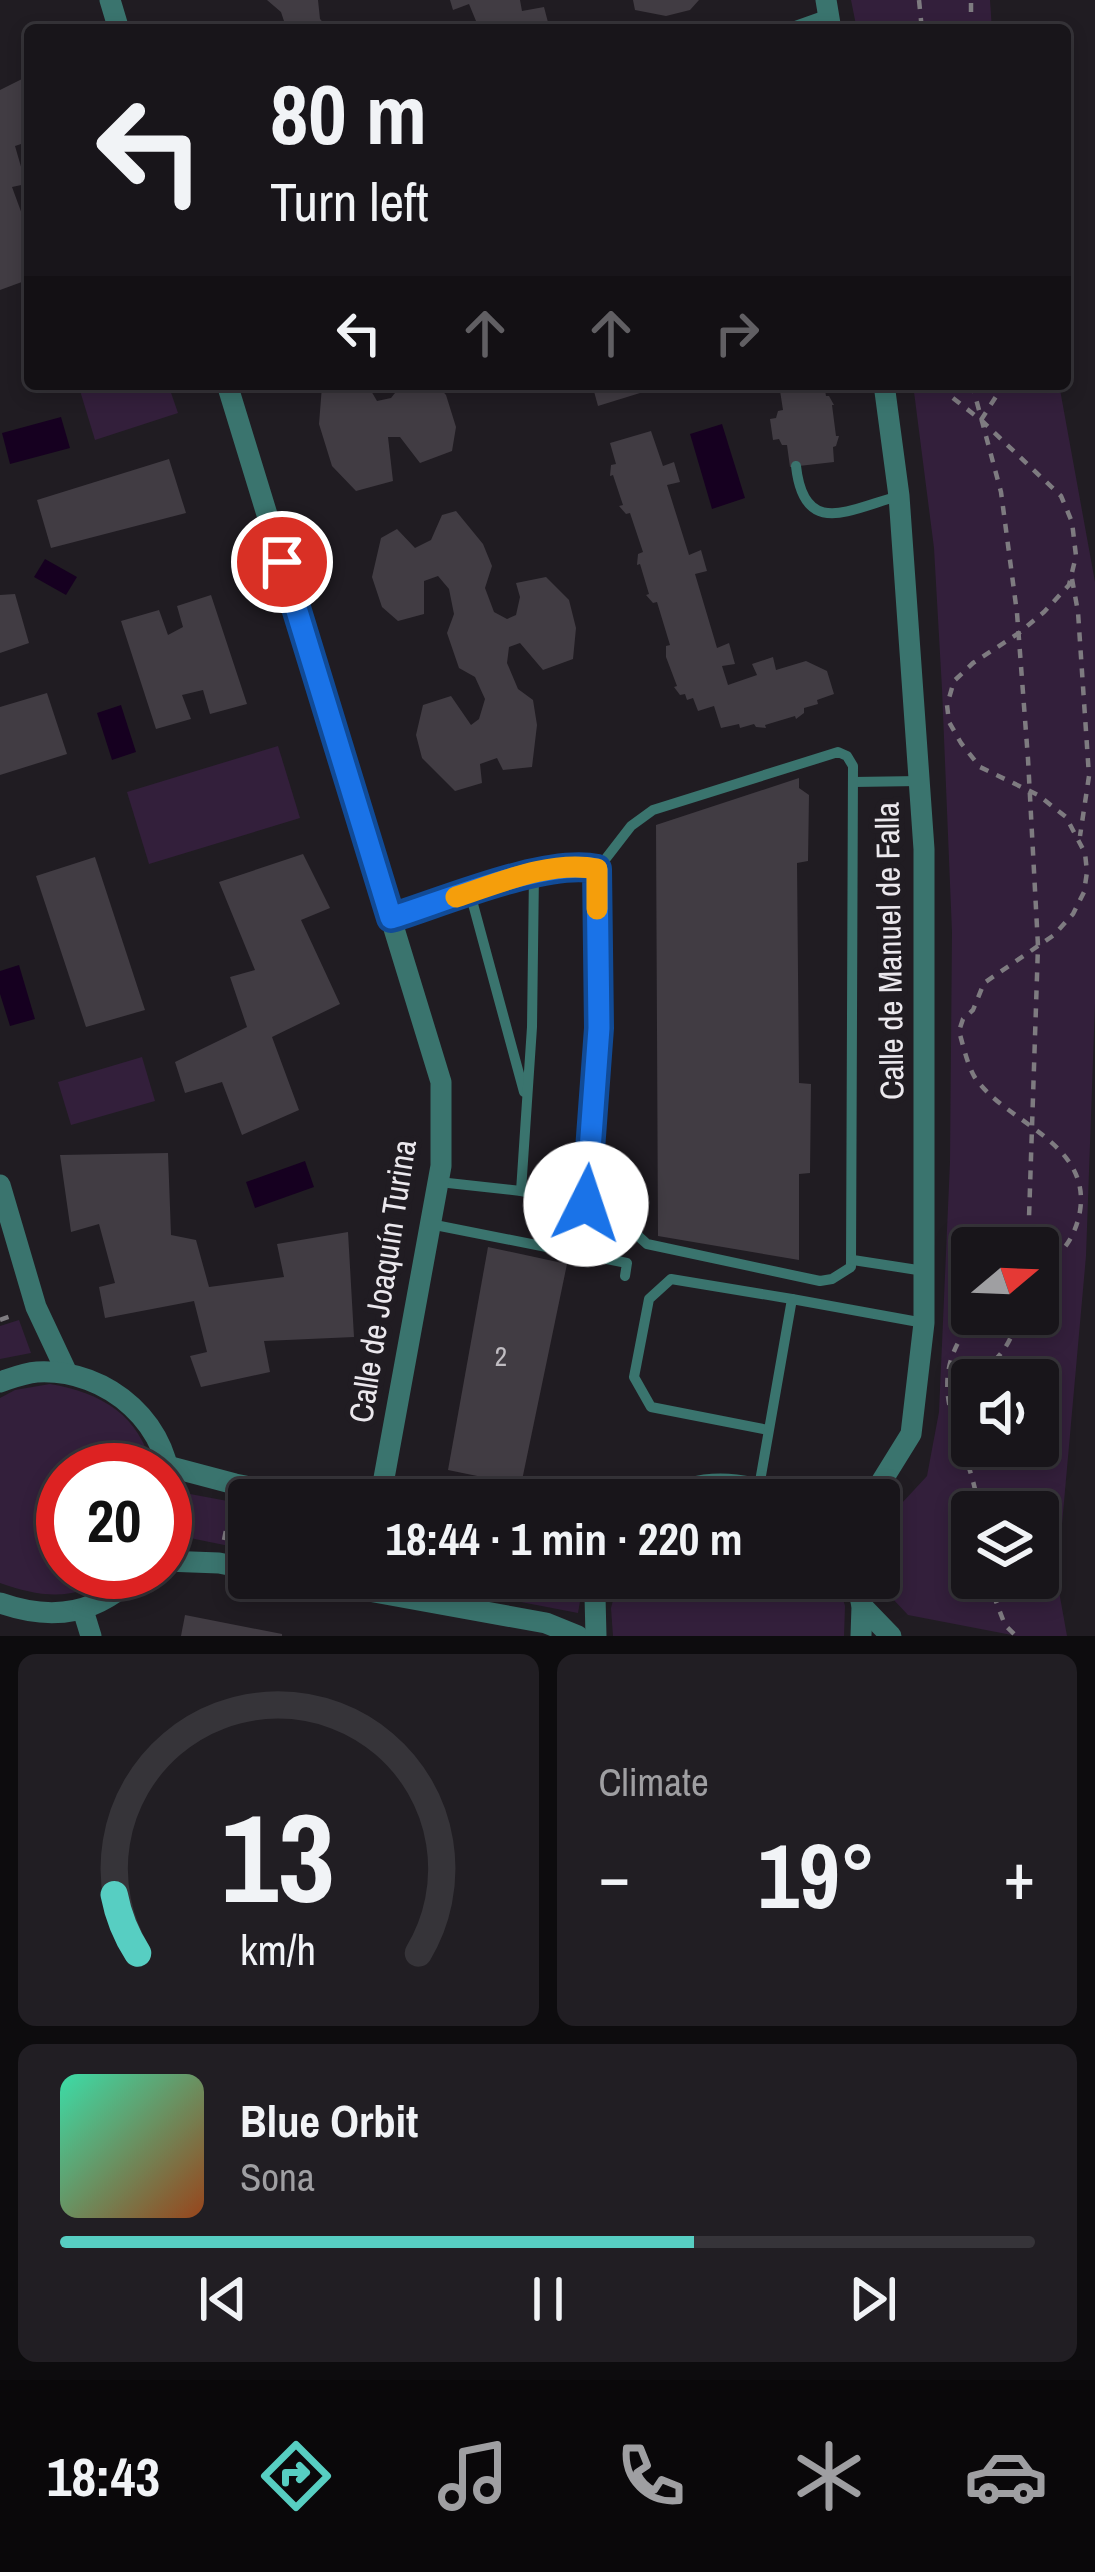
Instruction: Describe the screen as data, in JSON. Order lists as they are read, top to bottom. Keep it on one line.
{"streets":{"street":["Calle de Manuel de Falla","Calle de Joaquín Turina"]},"house_numbers":["2"],"north":"right","page":{"turn":["80 m","Turn left"],"limit":"20","trip":"18:44 · 1 min · 220 m","tile":"Climate","heat":["−","19°","+"],"song":["Blue Orbit","Sona"],"tabs":"18:43","gauge":["13","km/h"]}}
